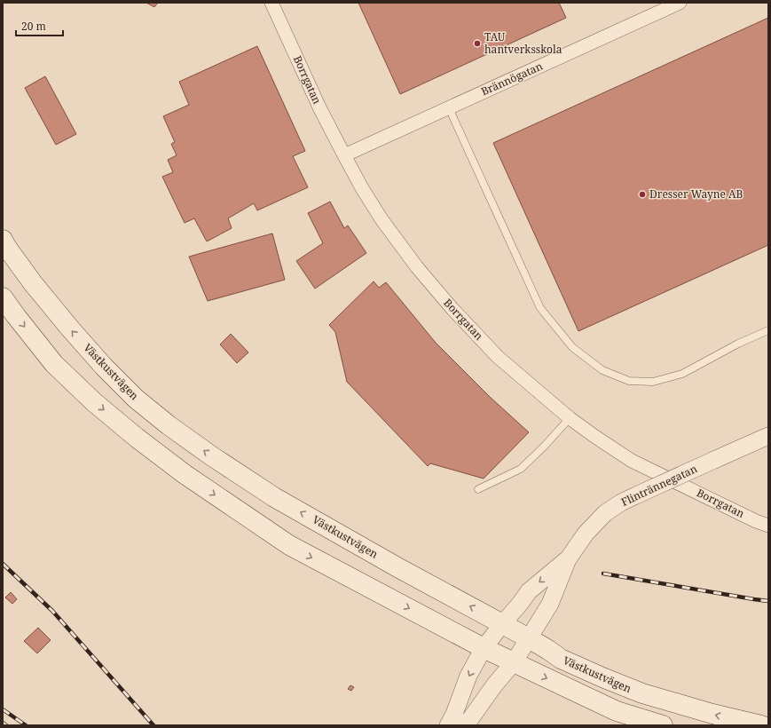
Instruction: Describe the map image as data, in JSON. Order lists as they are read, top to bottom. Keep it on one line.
{"streets":{"main road":["Västkustvägen"],"street":["Brännögatan","Borrgatan","Flintrännegatan"]},"crossings":[["Brännögatan","Borrgatan"],["Västkustvägen","Flintrännegatan"]],"places":["TAU hantverksskola","Dresser Wayne AB"],"scale_bar":"20 m"}
